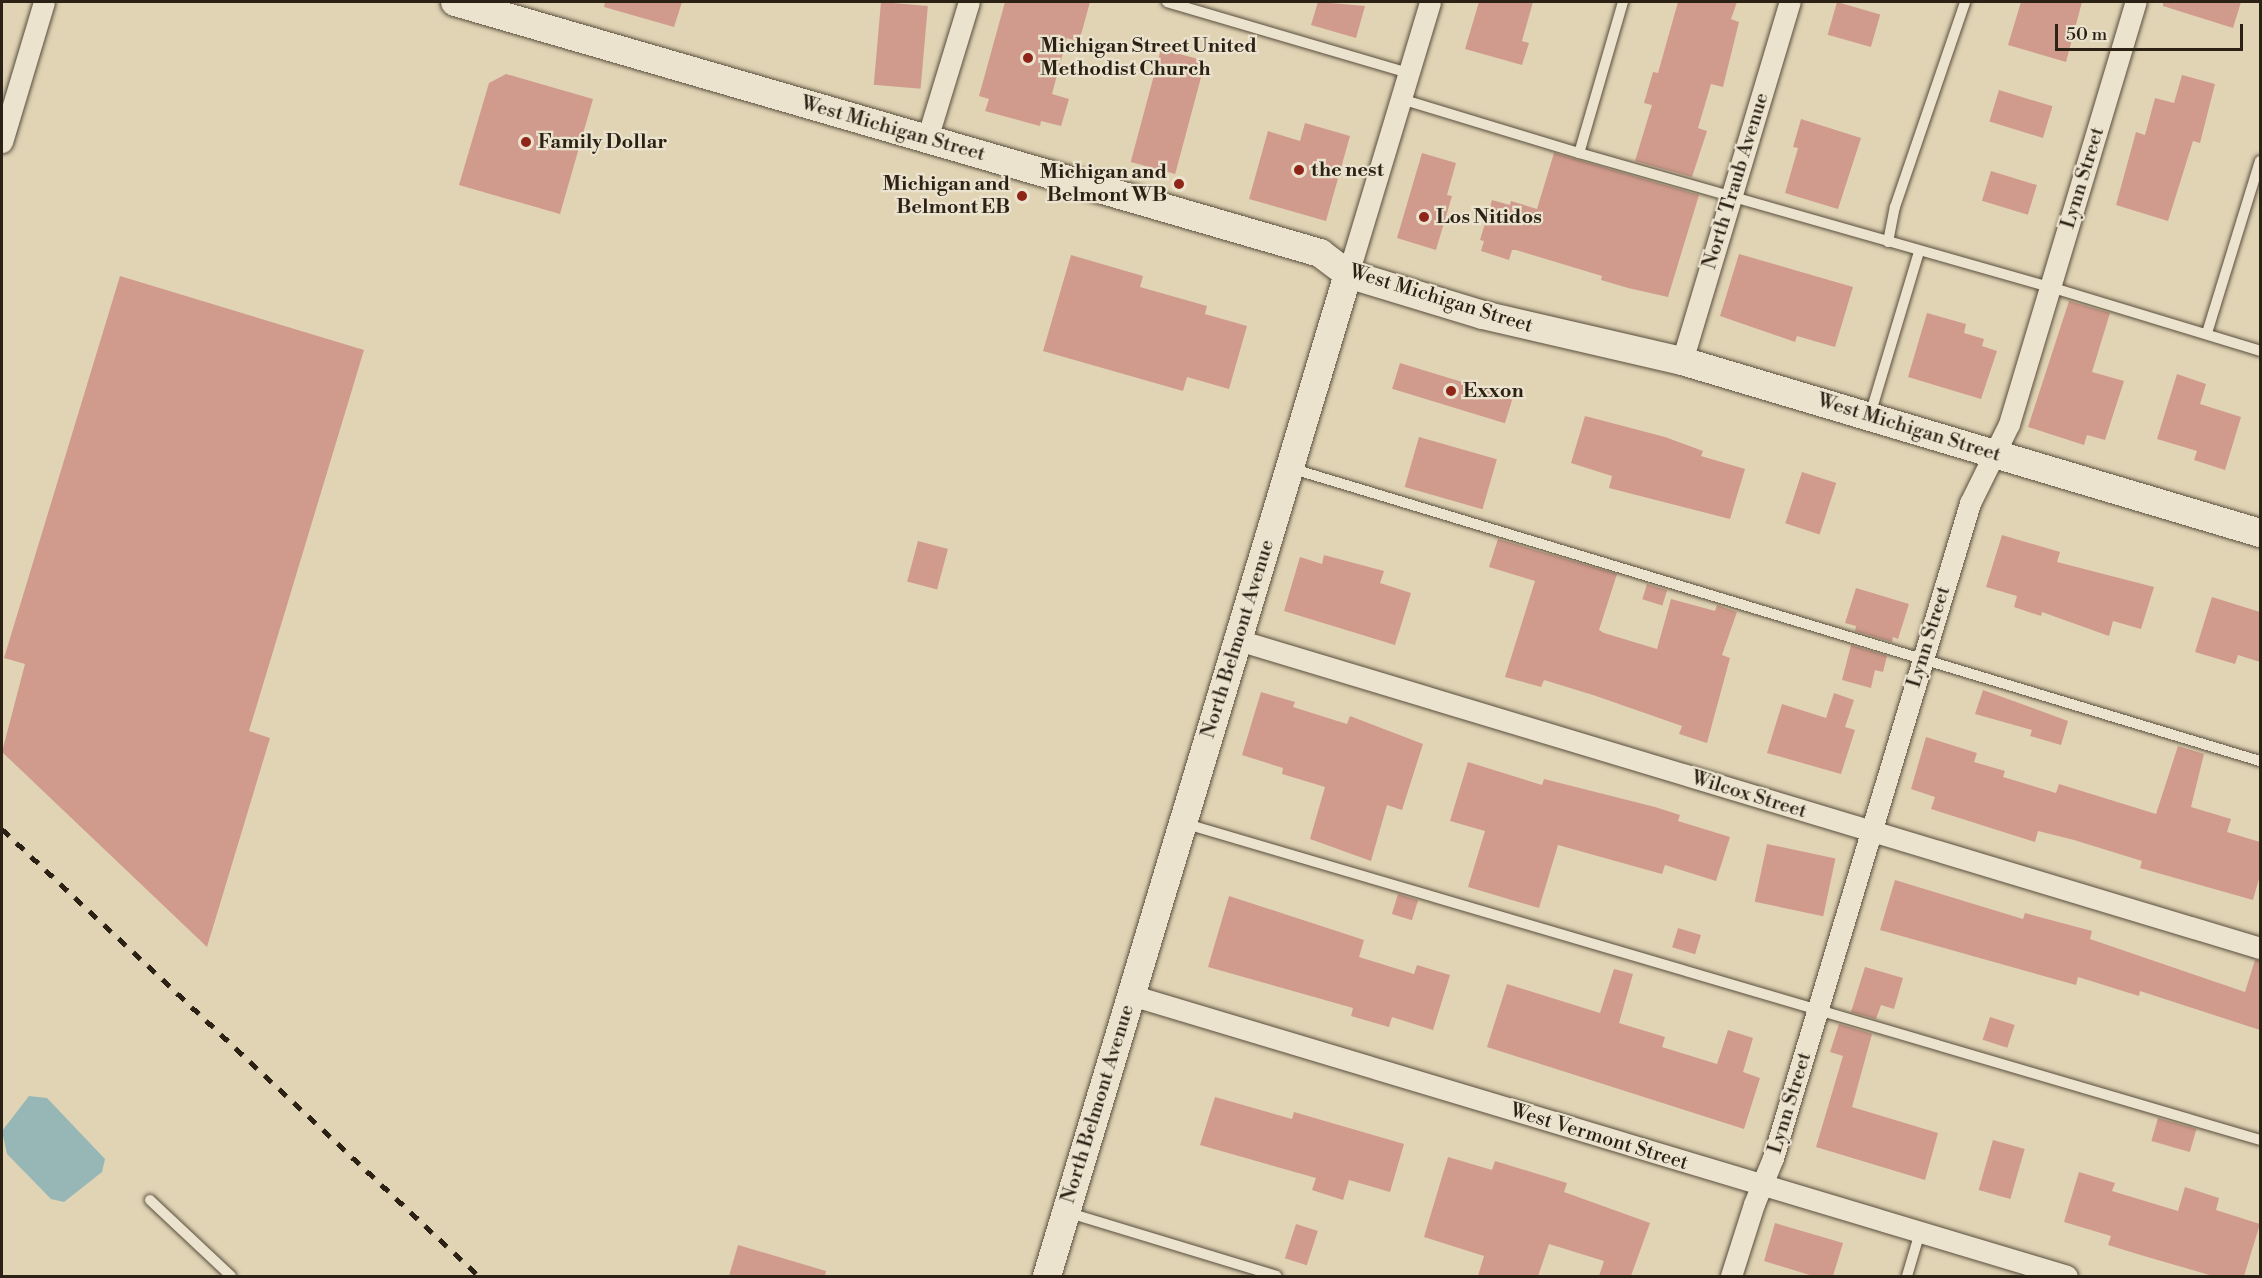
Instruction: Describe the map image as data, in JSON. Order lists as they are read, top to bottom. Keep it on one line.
{"streets":{"main road":["West Michigan Street","North Belmont Avenue"],"street":["Lynn Street","North Traub Avenue","Wilcox Street","West Vermont Street"]},"crossings":[["West Michigan Street","Lynn Street"],["West Michigan Street","North Traub Avenue"],["West Michigan Street","North Belmont Avenue"],["Lynn Street","Wilcox Street"],["Lynn Street","West Vermont Street"],["North Belmont Avenue","Wilcox Street"],["North Belmont Avenue","West Vermont Street"]],"places":["Michigan Street United Methodist Church","Family Dollar","the nest","Michigan and Belmont WB","Michigan and Belmont EB","Los Nitidos","Exxon"],"scale_bar":"50 m"}
